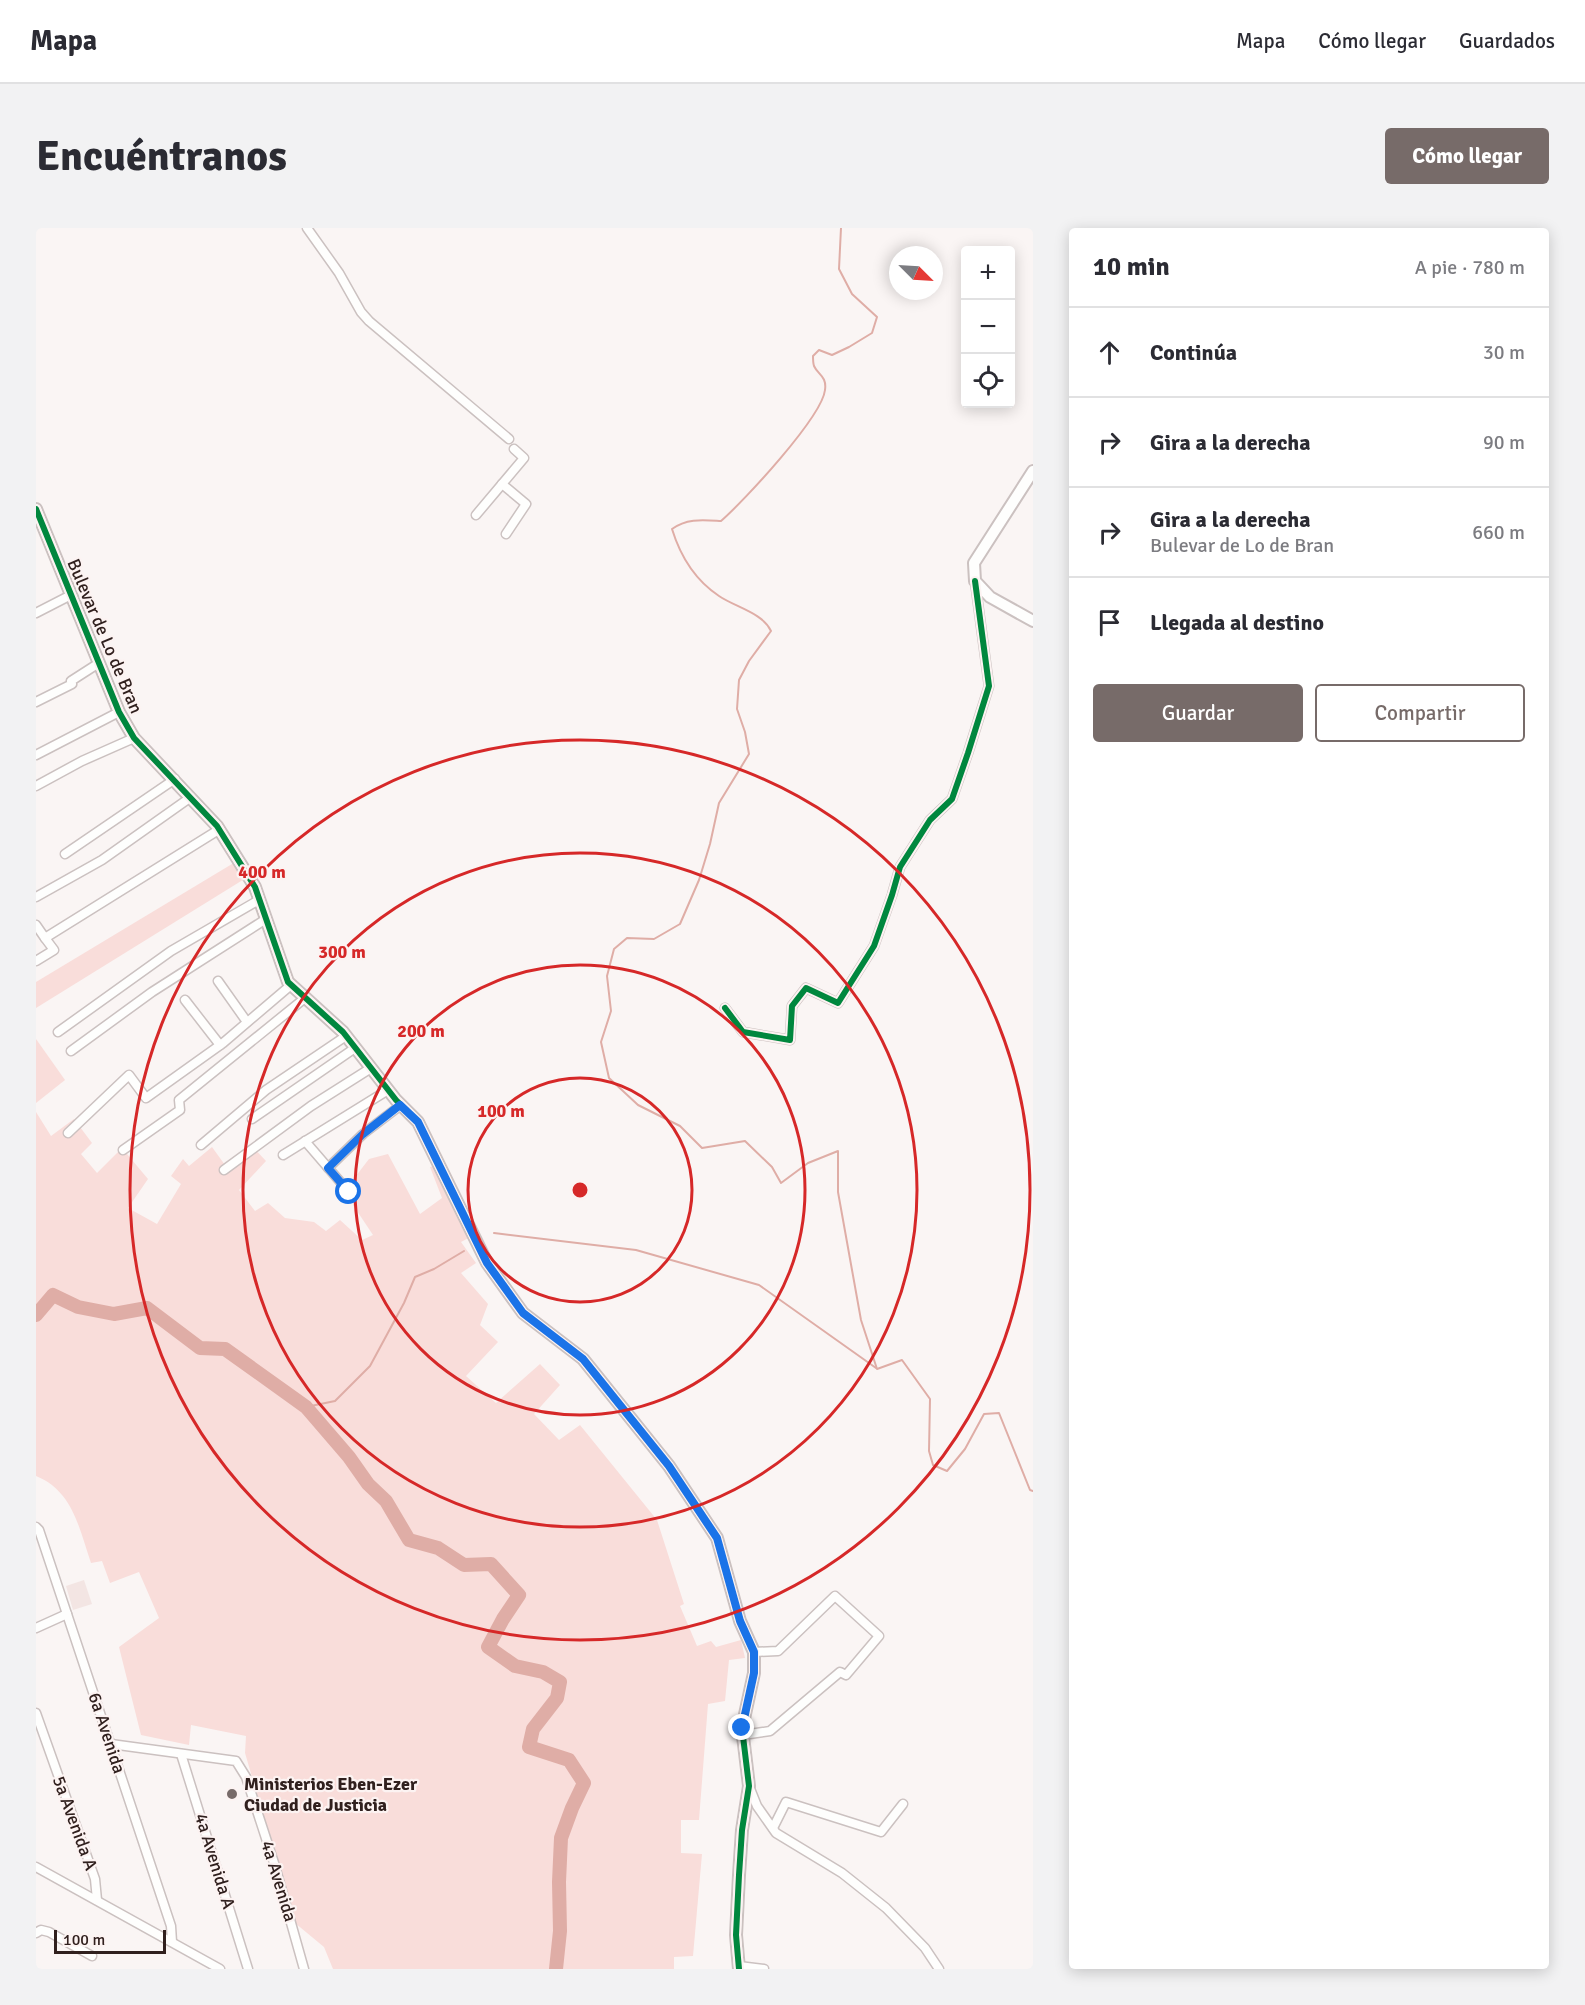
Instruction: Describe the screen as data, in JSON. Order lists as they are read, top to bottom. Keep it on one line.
{"streets":{"street":["Bulevar de Lo de Bran","6a Avenida","5a Avenida A","4a Avenida A","4a Avenida"]},"crossings":[["4a Avenida A","4a Avenida"]],"places":["Ministerios Eben-Ezer Ciudad de Justicia"],"scale_bar":"100 m","north":"bottom right","page":{"header":"Mapa","nav":["Mapa","Cómo llegar","Guardados"],"buttons":["Cómo llegar",["Guardar","Compartir"]],"title":"Encuéntranos","heading":["10 min","A pie · 780 m"],"map_buttons":["+","−"],"list":[["Continúa","30 m"],["Gira a la derecha","90 m"],["Gira a la derecha","Bulevar de Lo de Bran","660 m"],"Llegada al destino"],"scale":"100 m"},"rings":["400 m","300 m","200 m","100 m"]}
